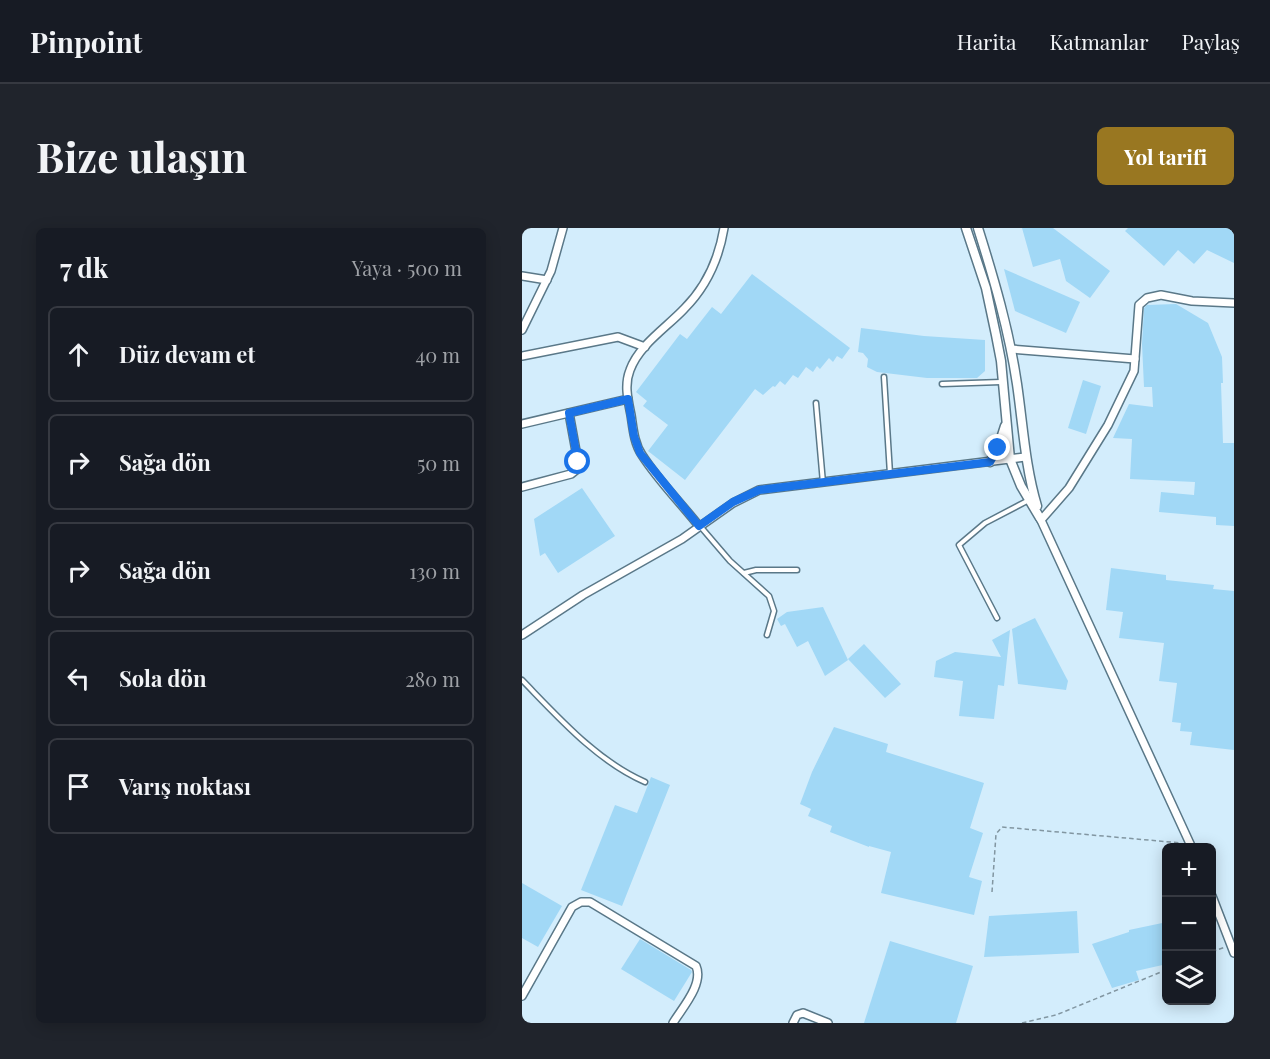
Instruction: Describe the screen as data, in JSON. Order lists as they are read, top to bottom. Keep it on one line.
{"page":{"header":"Pinpoint","nav":["Harita","Katmanlar","Paylaş"],"buttons":"Yol tarifi","title":"Bize ulaşın","heading":["7 dk","Yaya · 500 m"],"list":[["Düz devam et","40 m"],["Sağa dön","50 m"],["Sağa dön","130 m"],["Sola dön","280 m"],"Varış noktası"],"map_buttons":["+","−"]}}
